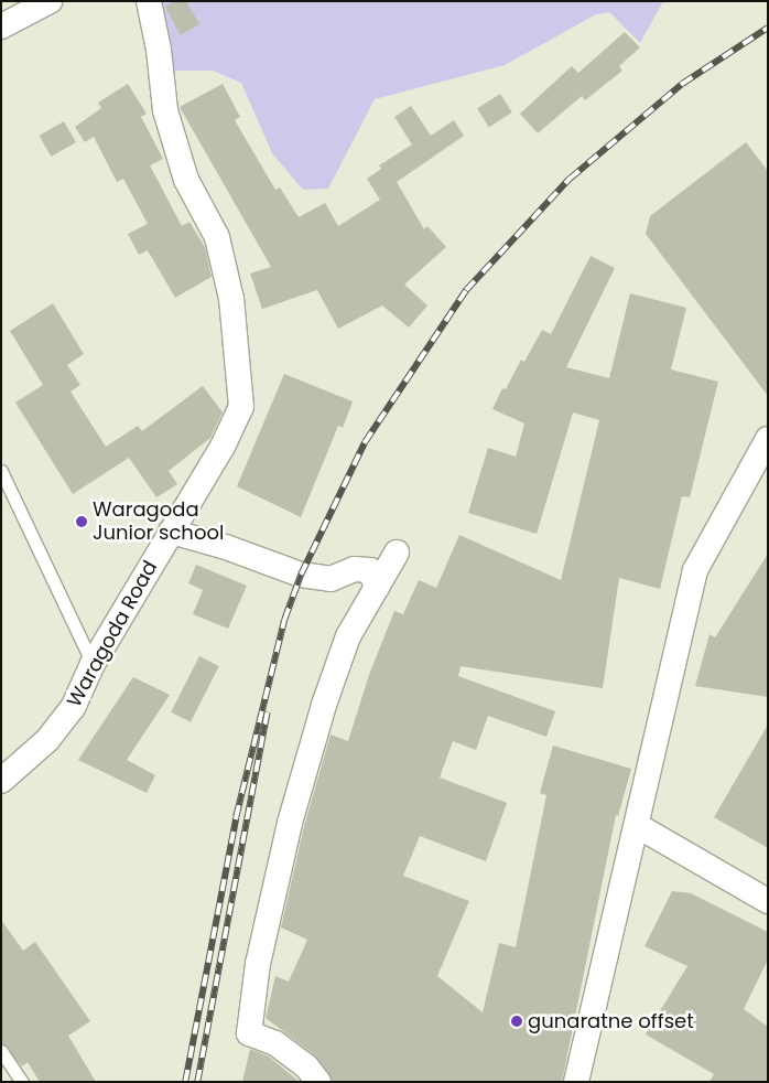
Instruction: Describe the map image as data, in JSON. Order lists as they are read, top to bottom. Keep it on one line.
{"streets":{"street":["Waragoda Road"]},"places":["Waragoda Junior school","gunaratne offset"]}
